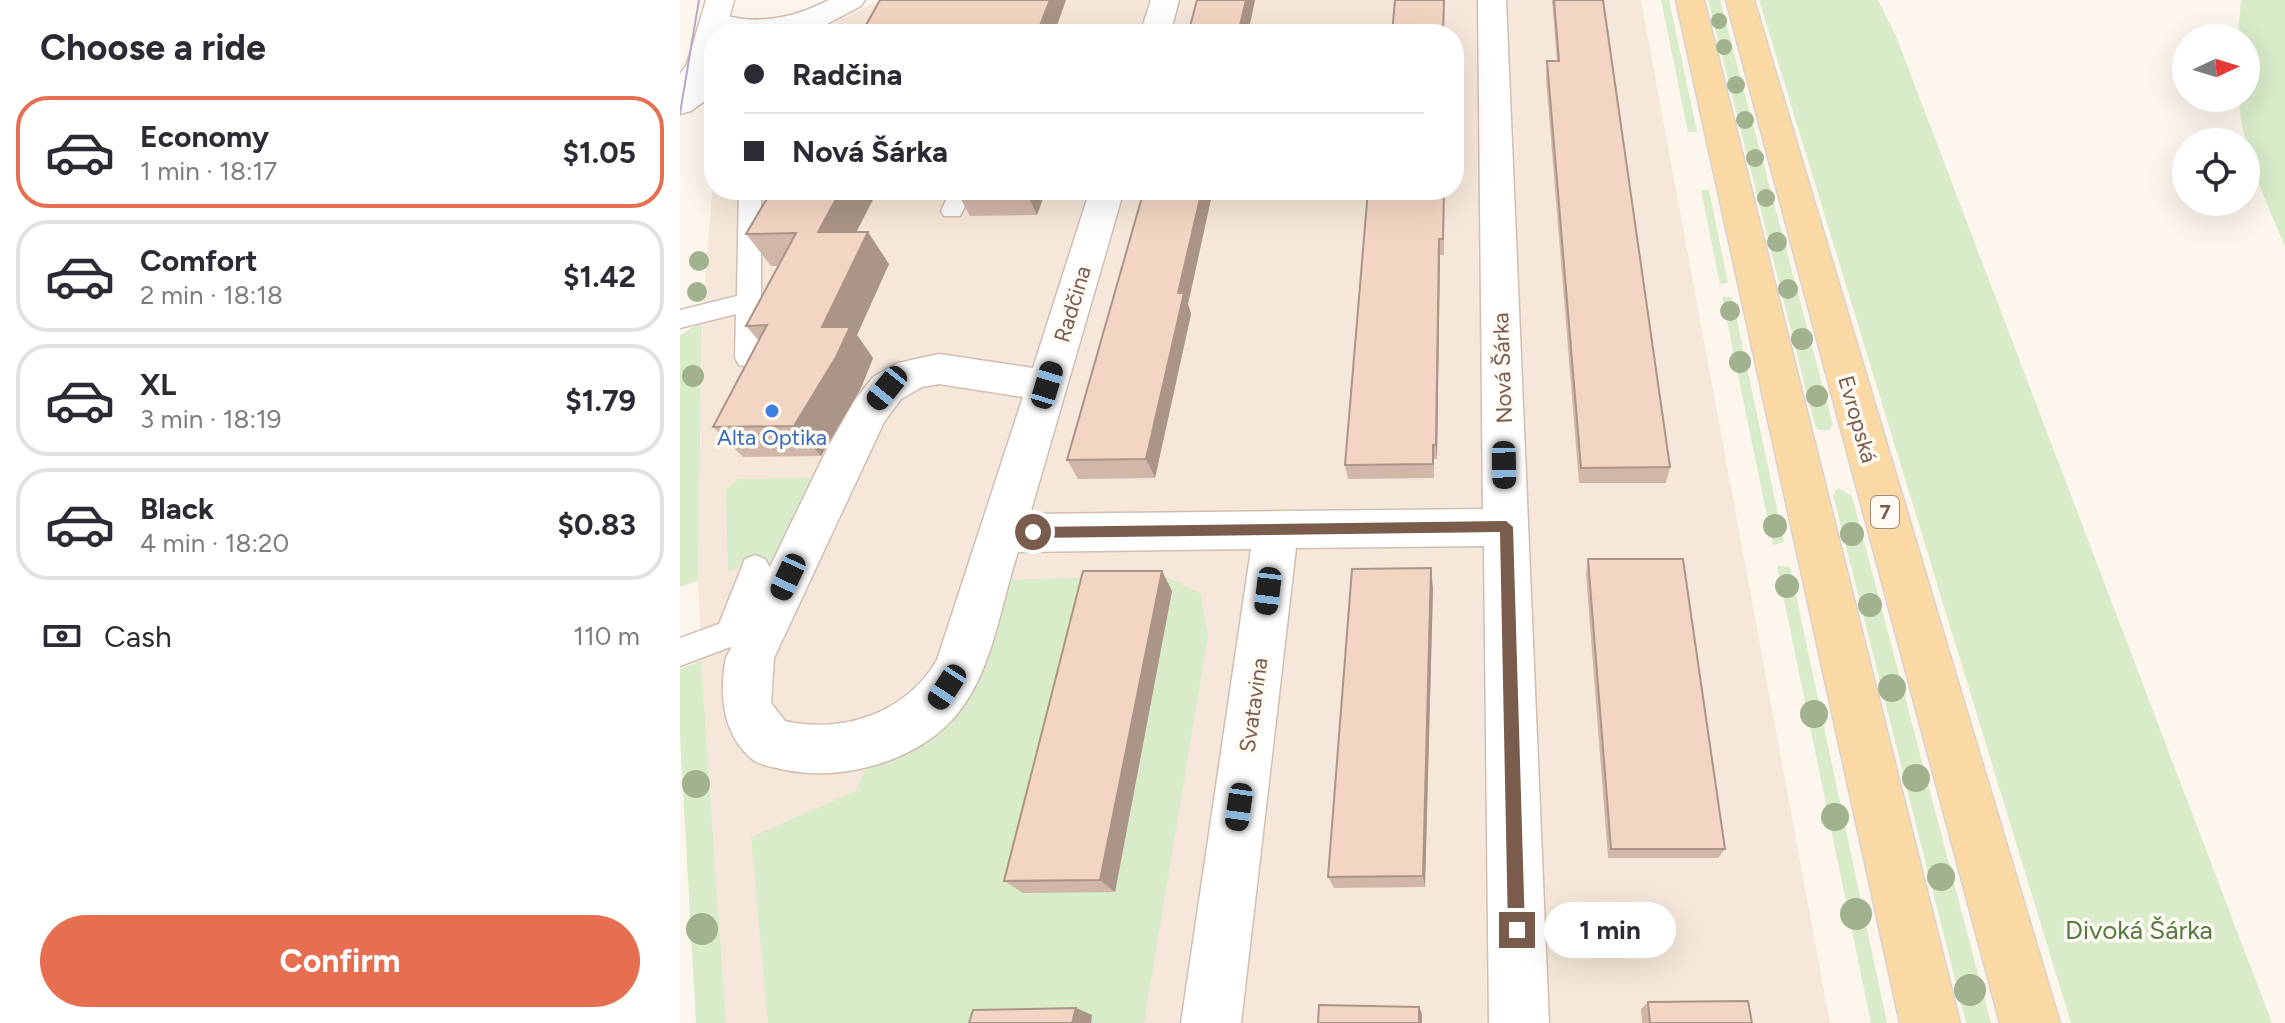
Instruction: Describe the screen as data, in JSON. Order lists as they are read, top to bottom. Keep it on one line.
{"streets":{"main road":["Evropská","7"],"street":["Radčina","Nová Šárka","Svatavina"]},"parks":["Divoká Šárka"],"places":["Alta Optika"],"north":"right","page":{"heading":"Choose a ride","banner":["Radčina","Nová Šárka"],"list":[{"name":"Economy","note":"1 min · 18:17","value":"$1.05"},{"name":"Comfort","note":"2 min · 18:18","value":"$1.42"},{"name":"XL","note":"3 min · 18:19","value":"$1.79"},{"name":"Black","note":"4 min · 18:20","value":"$0.83"}],"pay":["Cash","110 m"],"buttons":"Confirm","bubble":"1 min"}}
